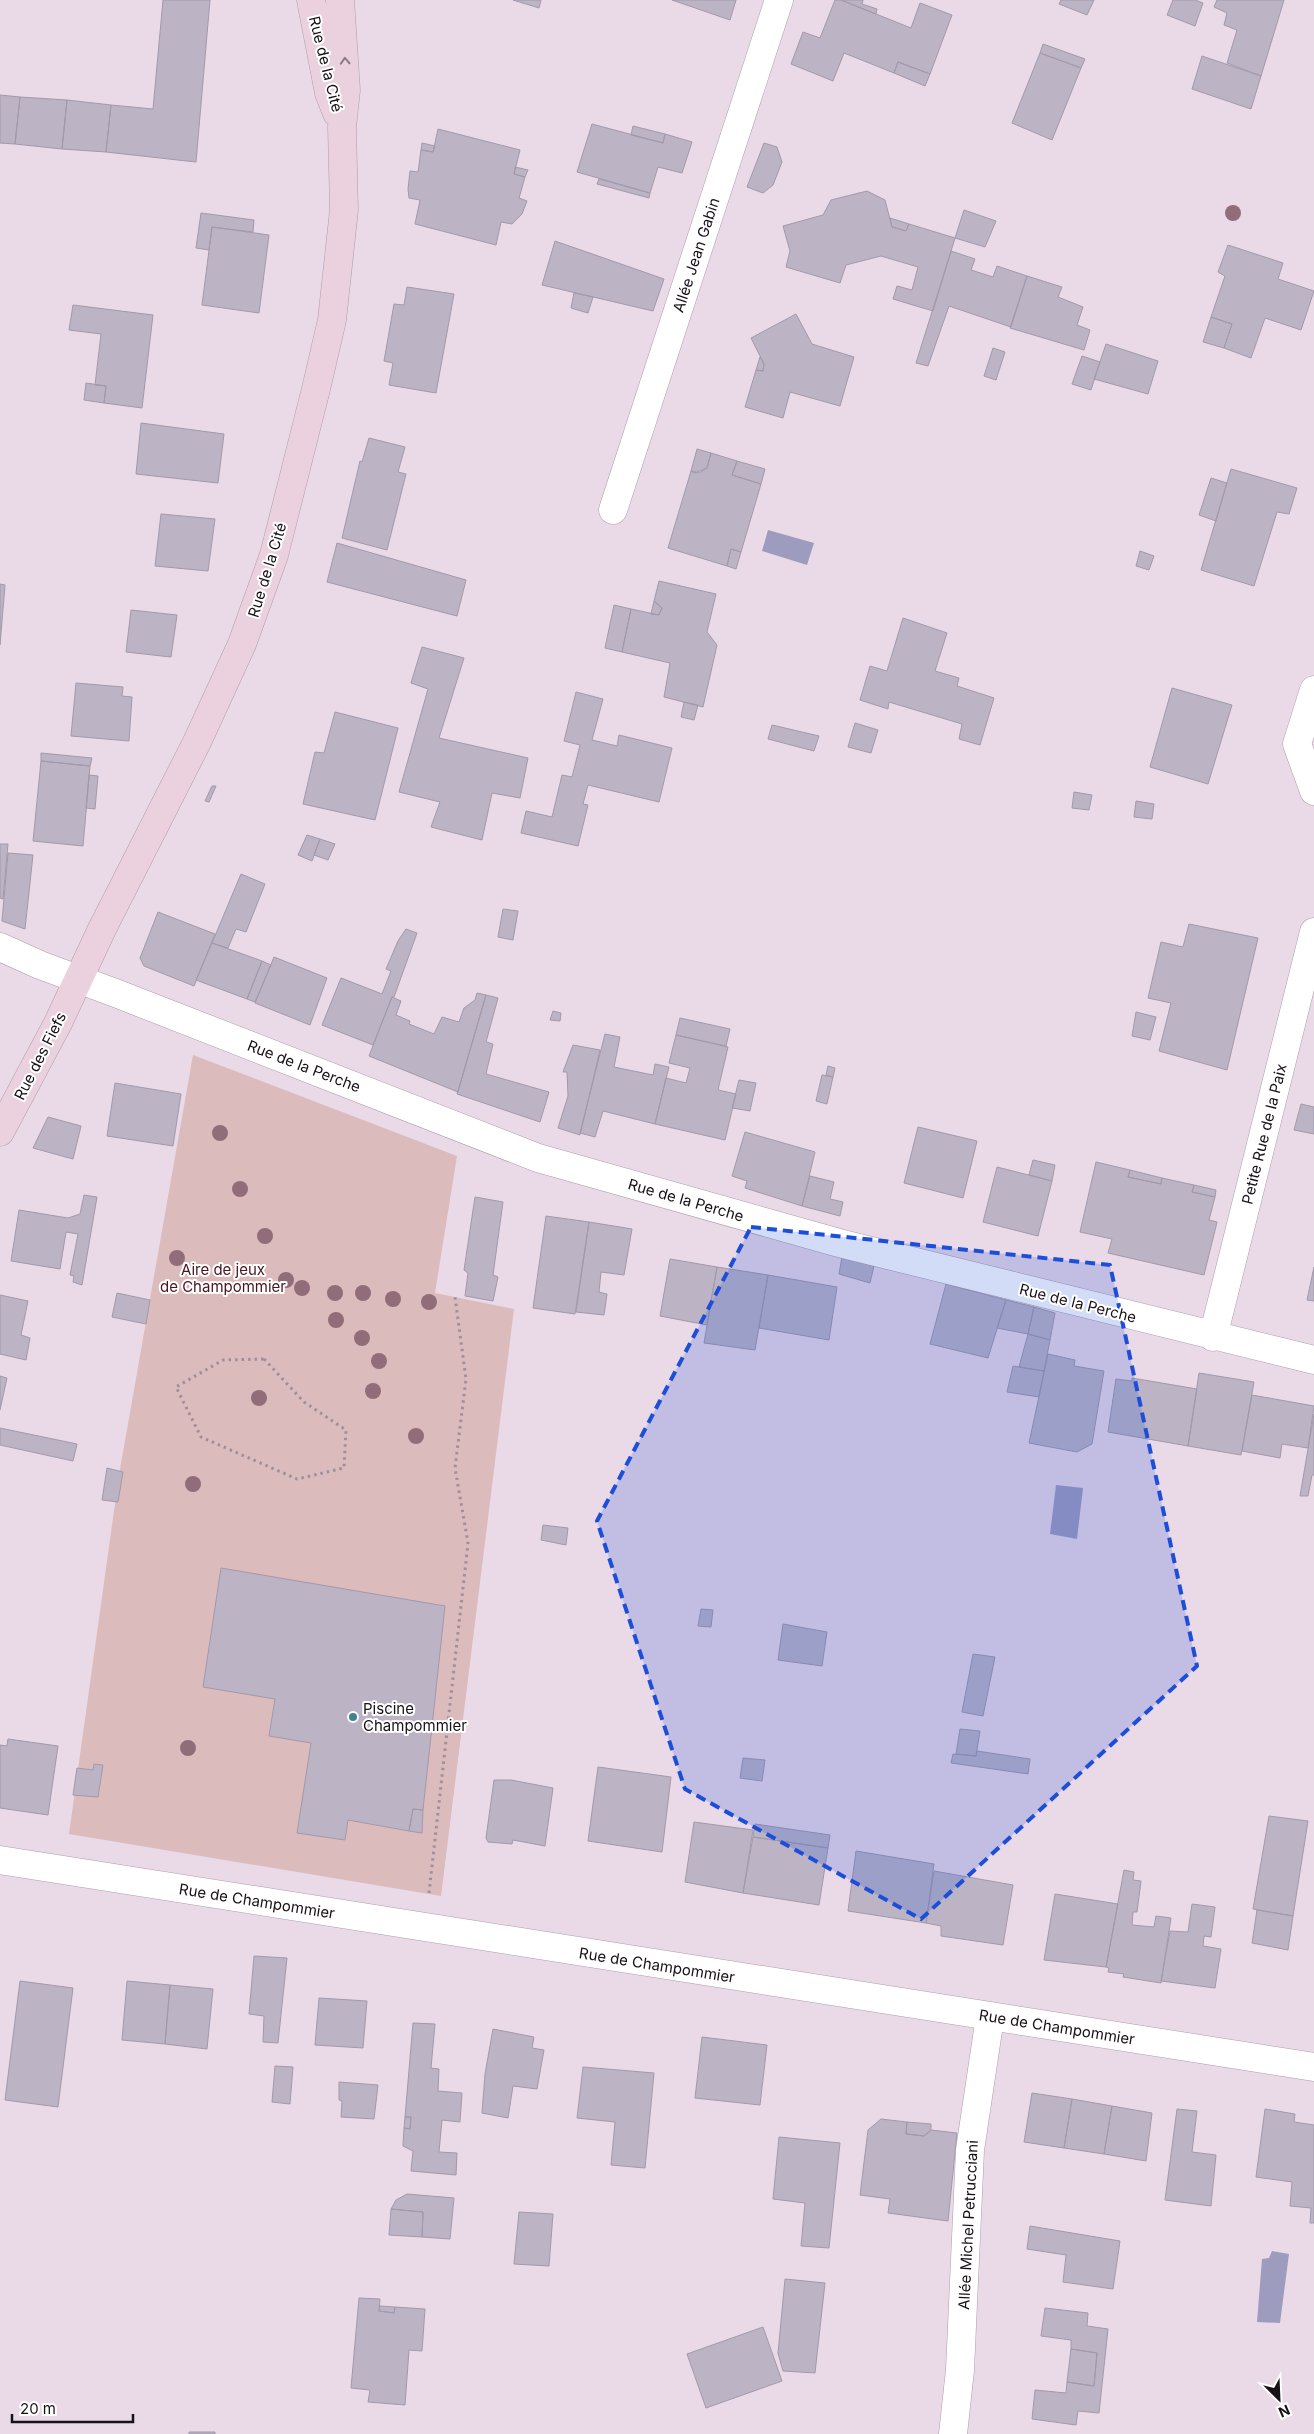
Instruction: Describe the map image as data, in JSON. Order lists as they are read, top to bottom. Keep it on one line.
{"streets":{"street":["Rue de la Cité","Allée Jean Gabin","Rue des Fiefs","Rue de la Perche","Petite Rue de la Paix","Rue de Champommier","Allée Michel Petrucciani"]},"crossings":[["Rue de la Cité","Rue des Fiefs"],["Rue de la Cité","Rue de la Perche"],["Rue des Fiefs","Rue de la Perche"],["Rue de la Perche","Petite Rue de la Paix"],["Rue de Champommier","Allée Michel Petrucciani"]],"parks":["Aire de jeux de Champommier"],"places":["Piscine Champommier"],"scale_bar":"20 m","north":"bottom right"}
